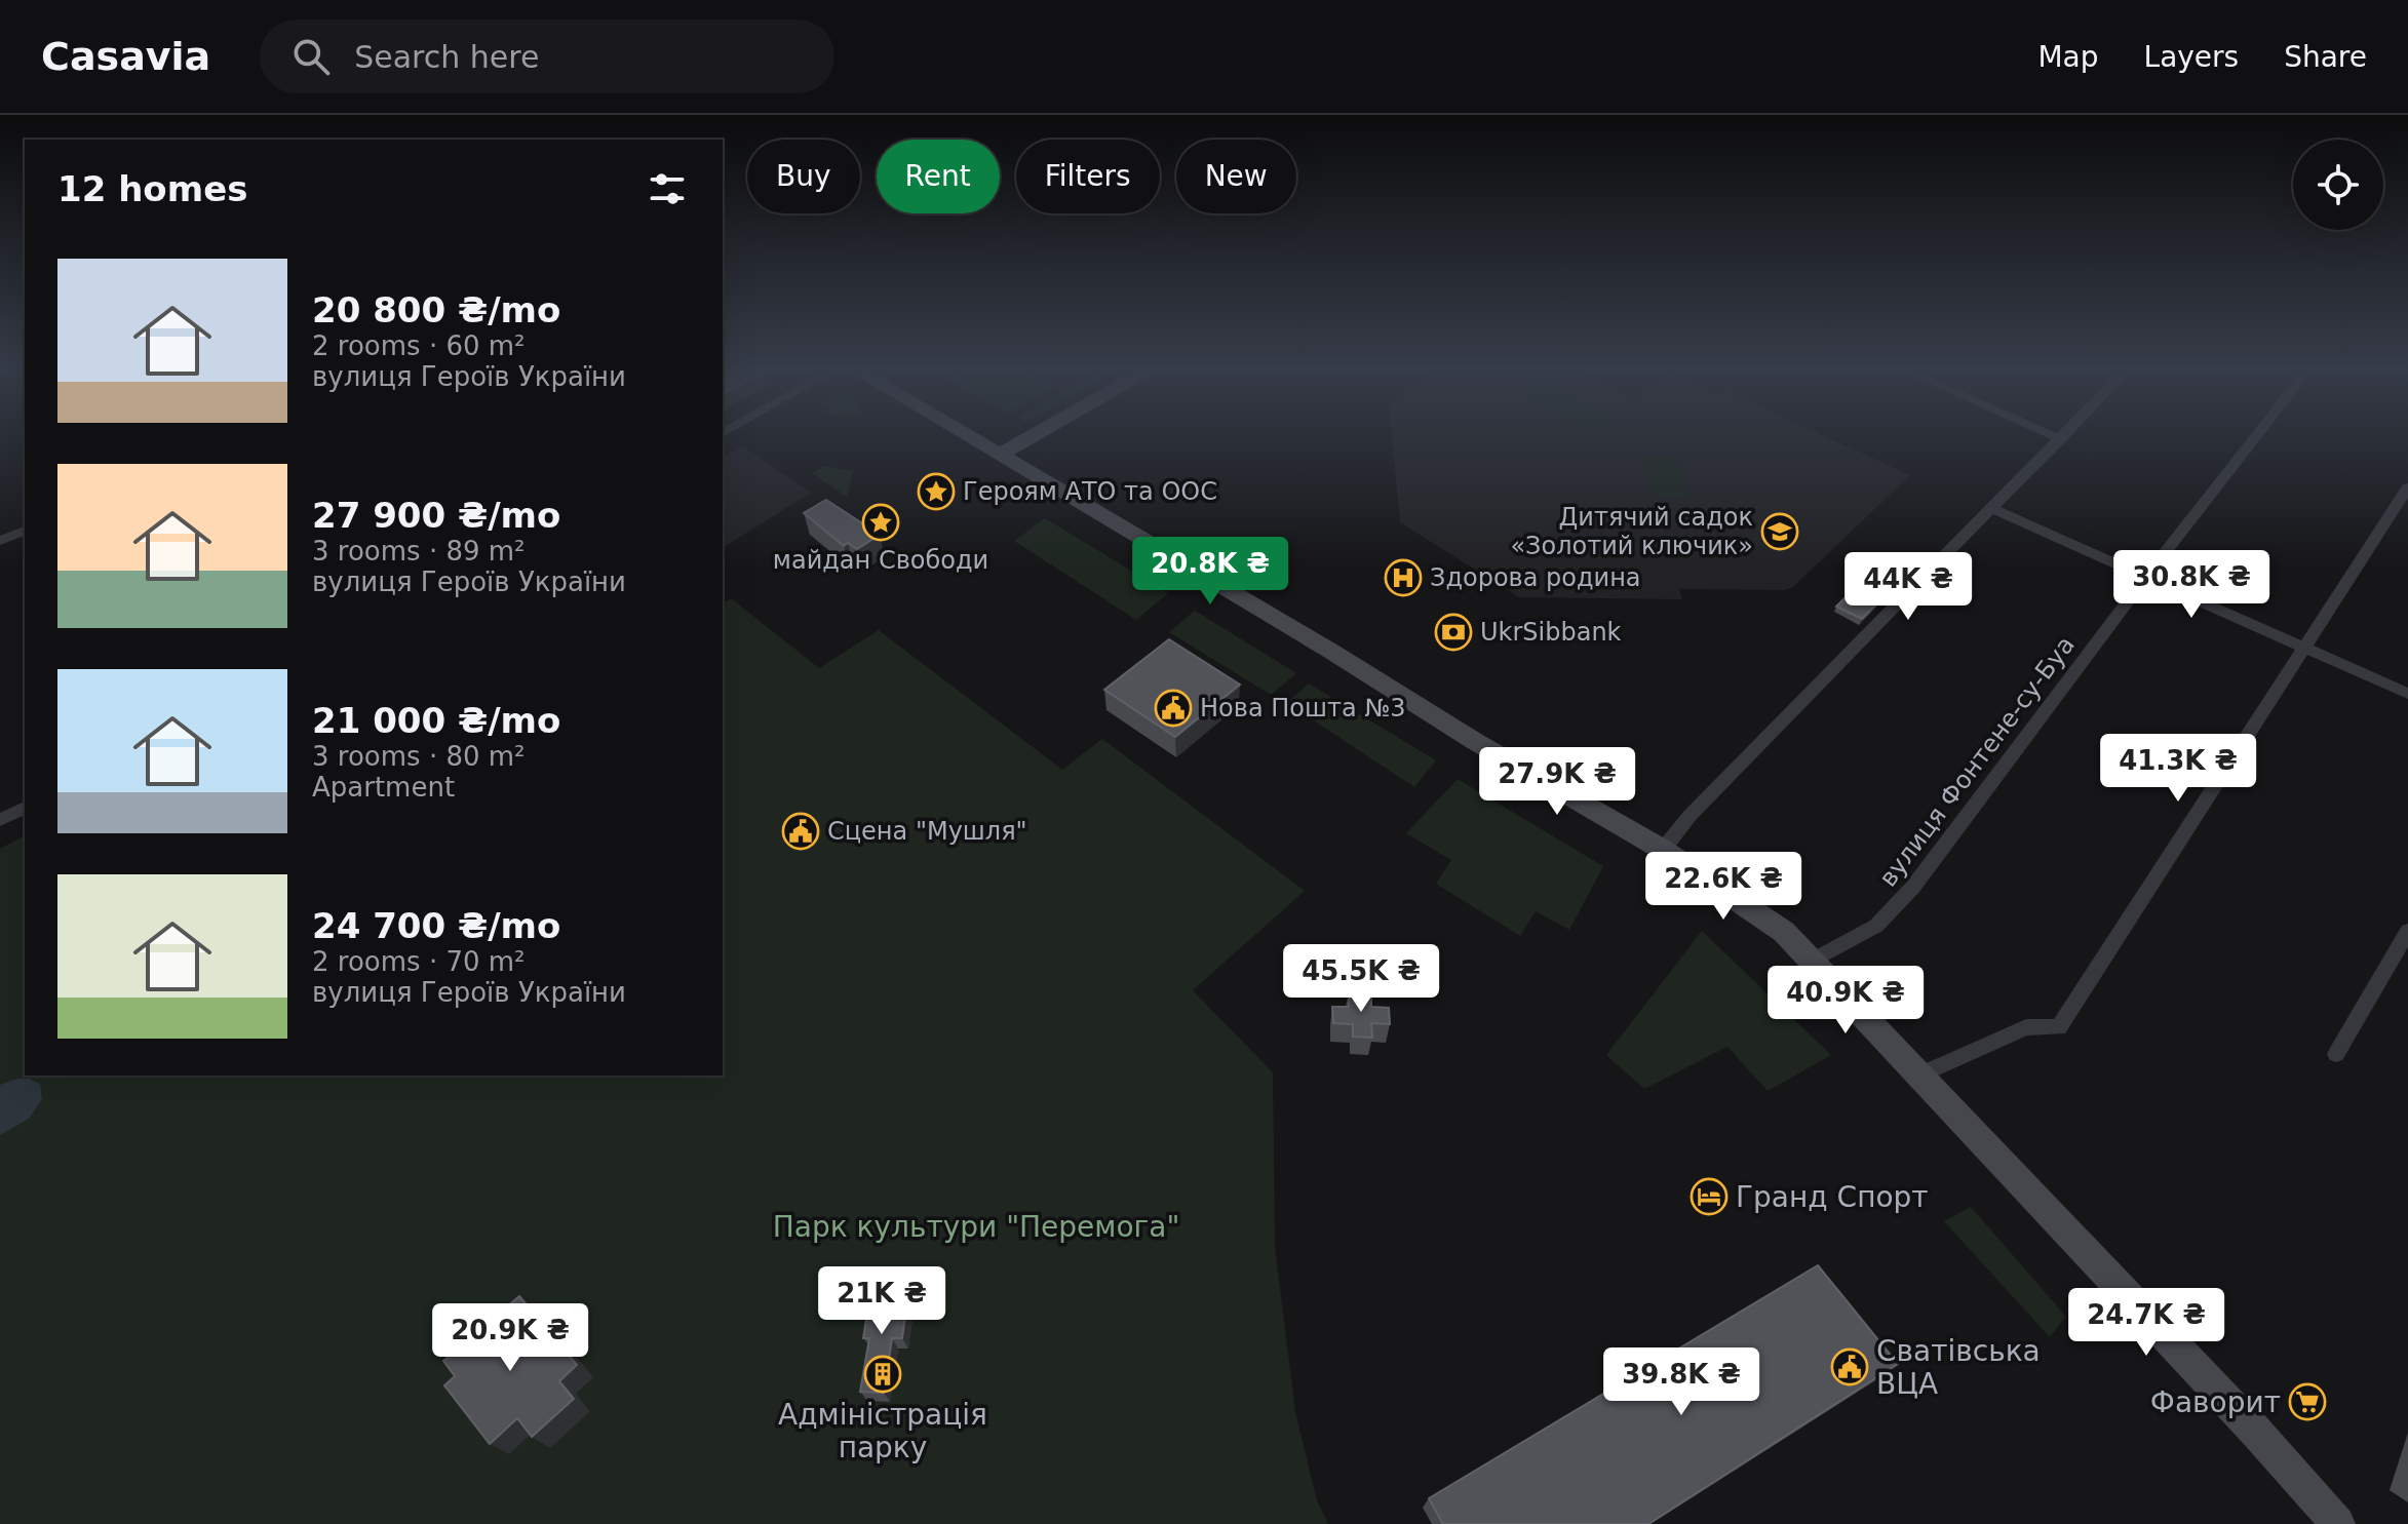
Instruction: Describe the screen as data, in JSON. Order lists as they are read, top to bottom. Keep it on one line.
{"streets":{"street":["вулиця Фонтене-су-Буа"]},"parks":["Парк культури \"Перемога\""],"places":{"place":["Героям АТО та ООС","майдан Свободи"],"school or university":["Дитячий садок «Золотий ключик»"],"hospital":["Здорова родина"],"bank":["UkrSibbank"],"public building":["Нова Пошта №3","Сцена \"Мушля\"","Сватівська ВЦА"],"hotel":["Гранд Спорт"],"building":["Адміністрація парку"],"supermarket":["Фаворит"]},"page":{"header":"Casavia","search":"Search here","nav":["Map","Layers","Share"],"chip":["Buy","Rent","Filters","New"],"heading":"12 homes","list":[{"name":"20 800 ₴/mo","note":"2 rooms · 60 m² · вулиця Героїв України"},{"name":"27 900 ₴/mo","note":"3 rooms · 89 m² · вулиця Героїв України"},{"name":"21 000 ₴/mo","note":"3 rooms · 80 m² · Apartment"},{"name":"24 700 ₴/mo","note":"2 rooms · 70 m² · вулиця Героїв України"}],"price":["20.8K ₴","30.8K ₴","44K ₴","41.3K ₴","27.9K ₴","22.6K ₴","45.5K ₴","40.9K ₴","21K ₴","24.7K ₴","20.9K ₴","39.8K ₴"]}}
